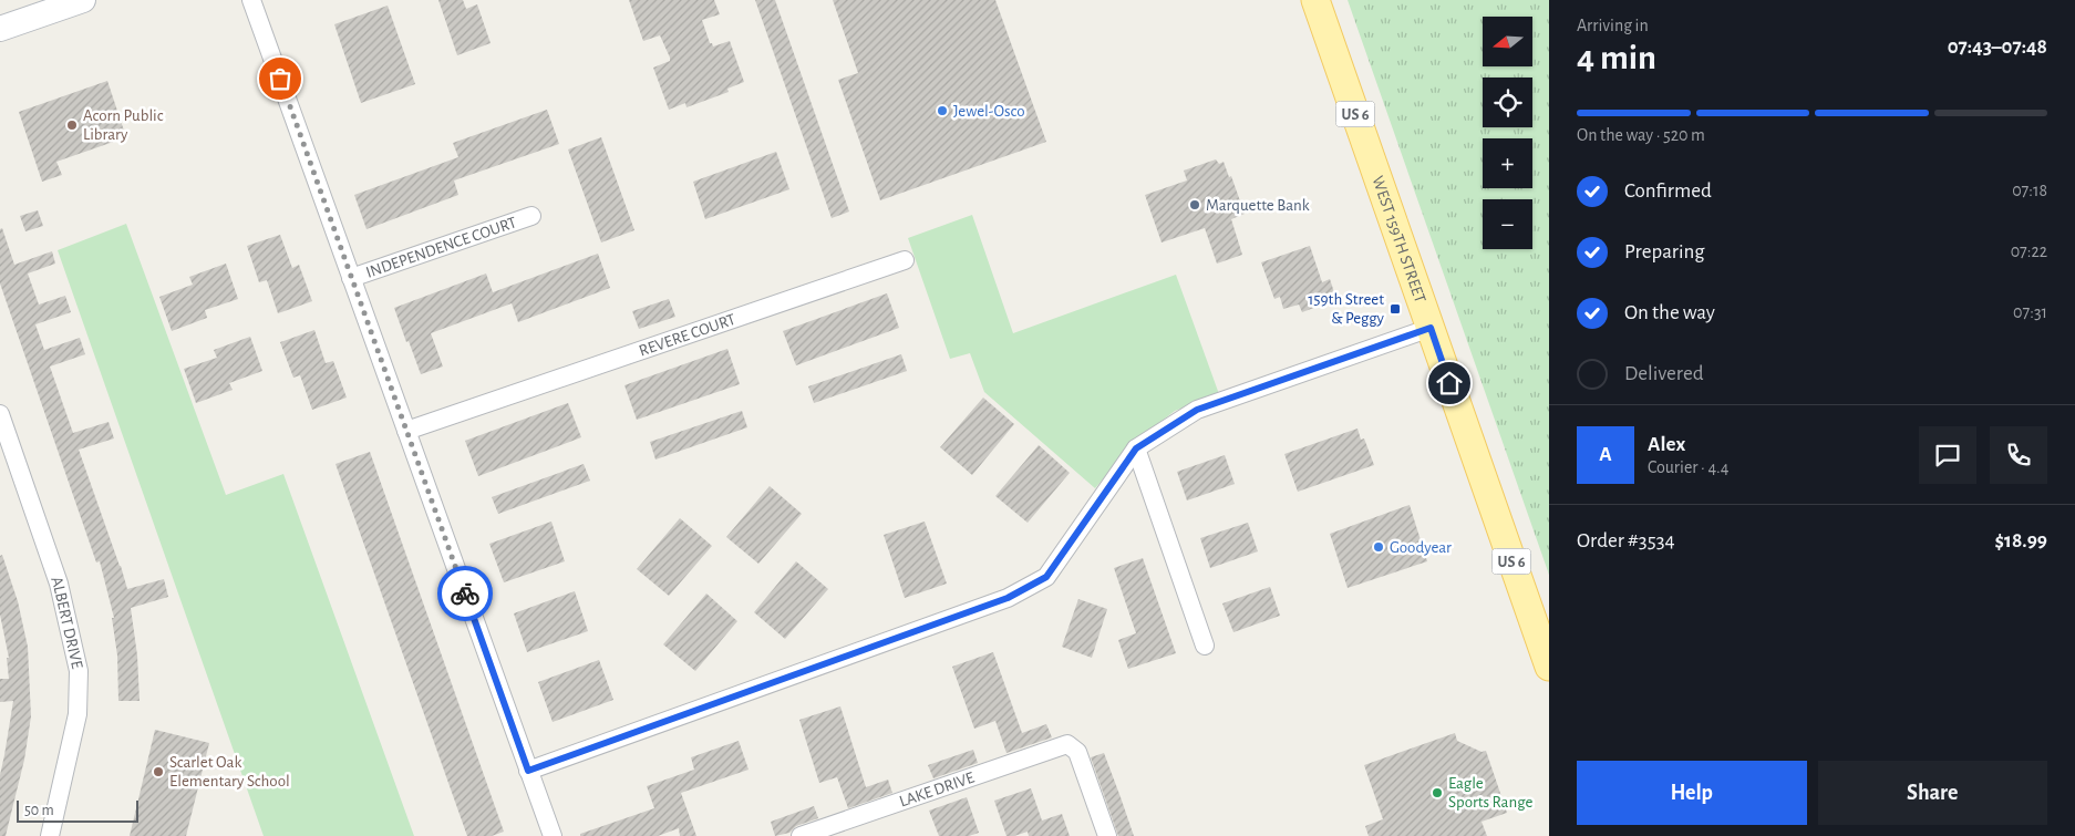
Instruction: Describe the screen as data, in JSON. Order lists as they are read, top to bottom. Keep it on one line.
{"streets":{"main road":["US 6","WEST 159TH STREET"],"street":["INDEPENDENCE COURT","REVERE COURT","ALBERT DRIVE","LAKE DRIVE"]},"places":{"other":["Jewel-Osco","Acorn Public Library","Marquette Bank","Goodyear","Scarlet Oak Elementary School","Eagle Sports Range"],"transit":["159th Street & Peggy"]},"scale_bar":"50 m","north":"left","page":{"heading":["4 min","Arriving in","07:43–07:48"],"panel":["Alex","Courier · 4.4","Order #3534","$18.99"],"map_buttons":["+","−"],"bar":"On the way · 520 m","list":[["Confirmed","07:18"],["Preparing","07:22"],["On the way","07:31"],"Delivered"],"round":"A","buttons":["Help","Share"],"scale":"50 m"}}
